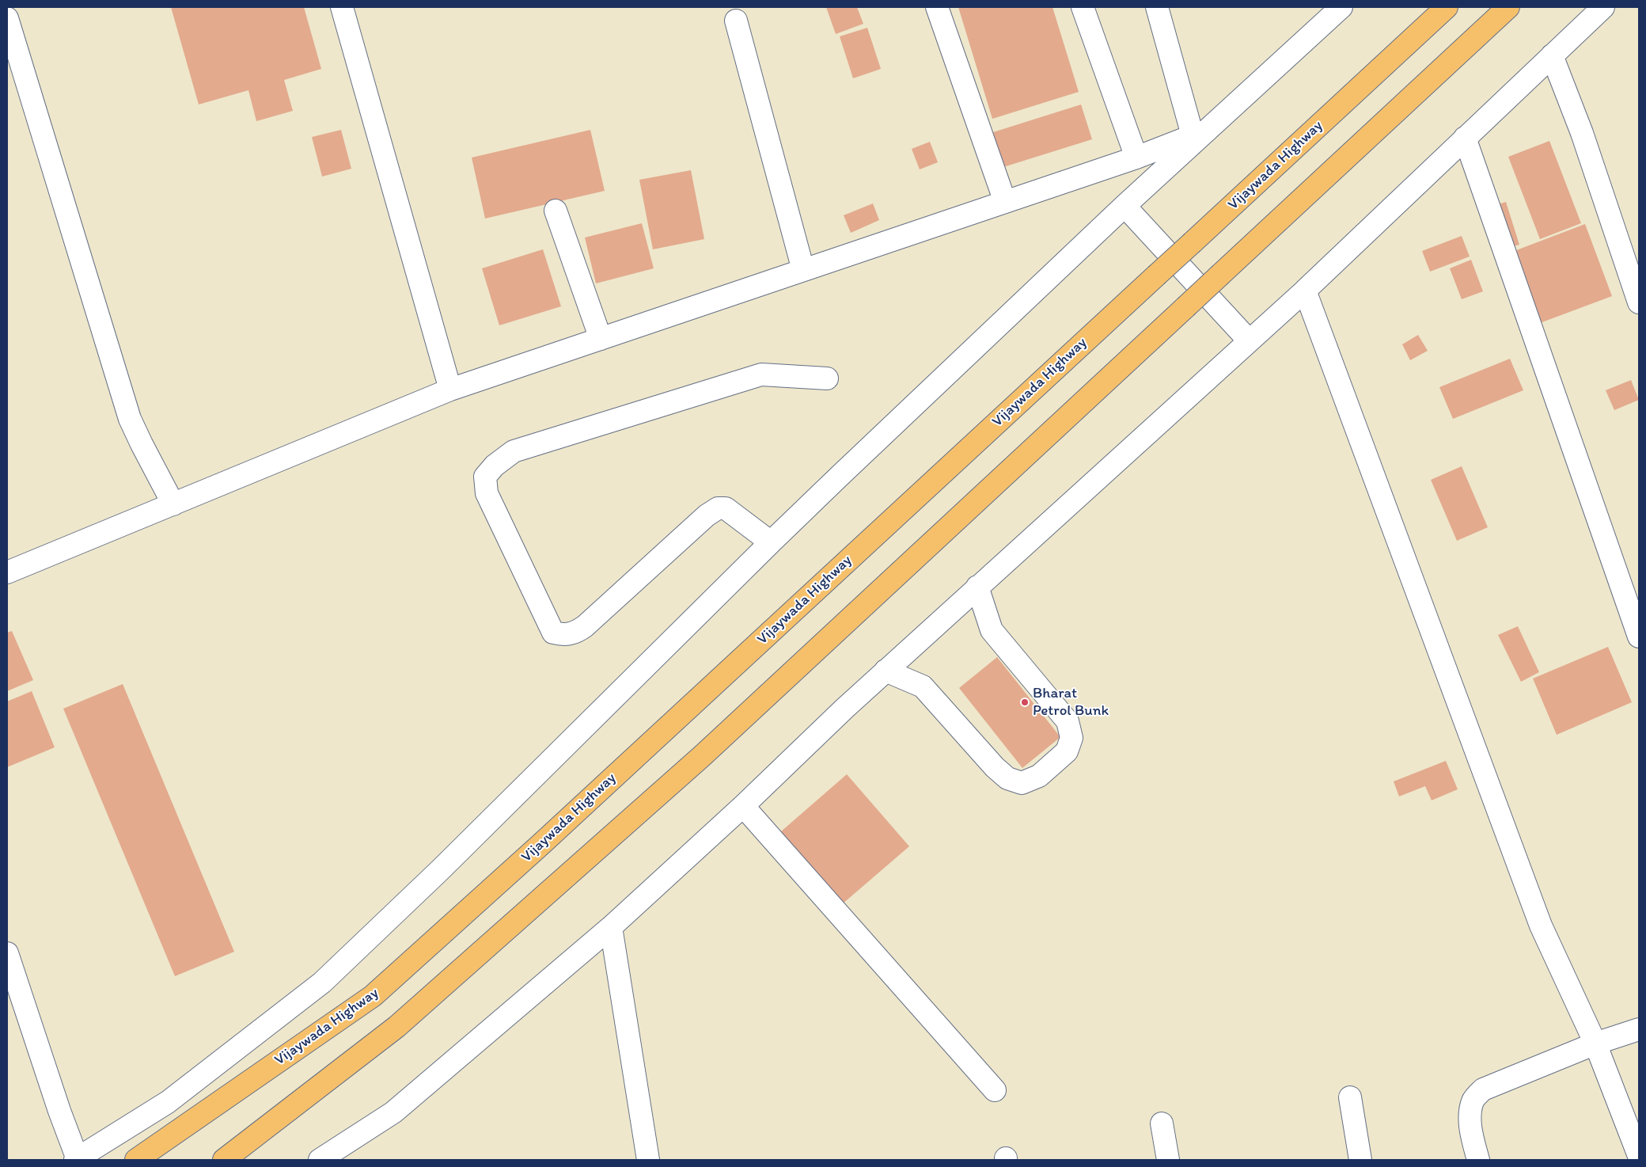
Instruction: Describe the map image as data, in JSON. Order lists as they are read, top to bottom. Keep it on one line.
{"streets":{"highway":["Vijaywada Highway"]},"places":["Bharat Petrol Bunk"]}
